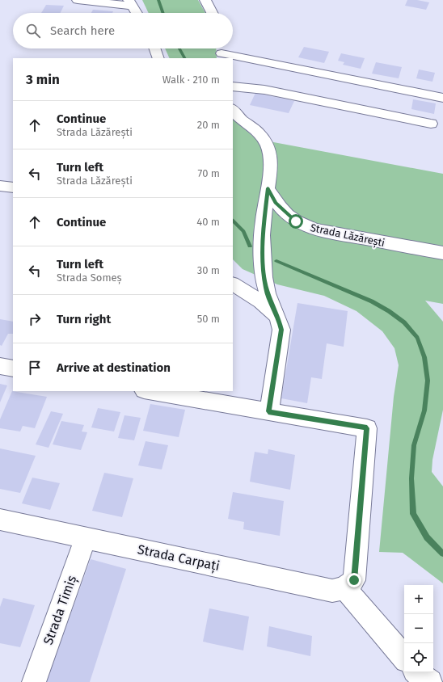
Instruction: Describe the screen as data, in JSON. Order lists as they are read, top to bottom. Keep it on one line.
{"streets":{"street":["Strada Lăzărești","Strada Carpați","Strada Timiș"]},"crossings":[["Strada Carpați","Strada Timiș"]],"page":{"search":"Search here","heading":["3 min","Walk · 210 m"],"list":[["Continue","Strada Lăzărești","20 m"],["Turn left","Strada Lăzărești","70 m"],["Continue","40 m"],["Turn left","Strada Someș","30 m"],["Turn right","50 m"],"Arrive at destination"],"map_buttons":["+","−"]}}
